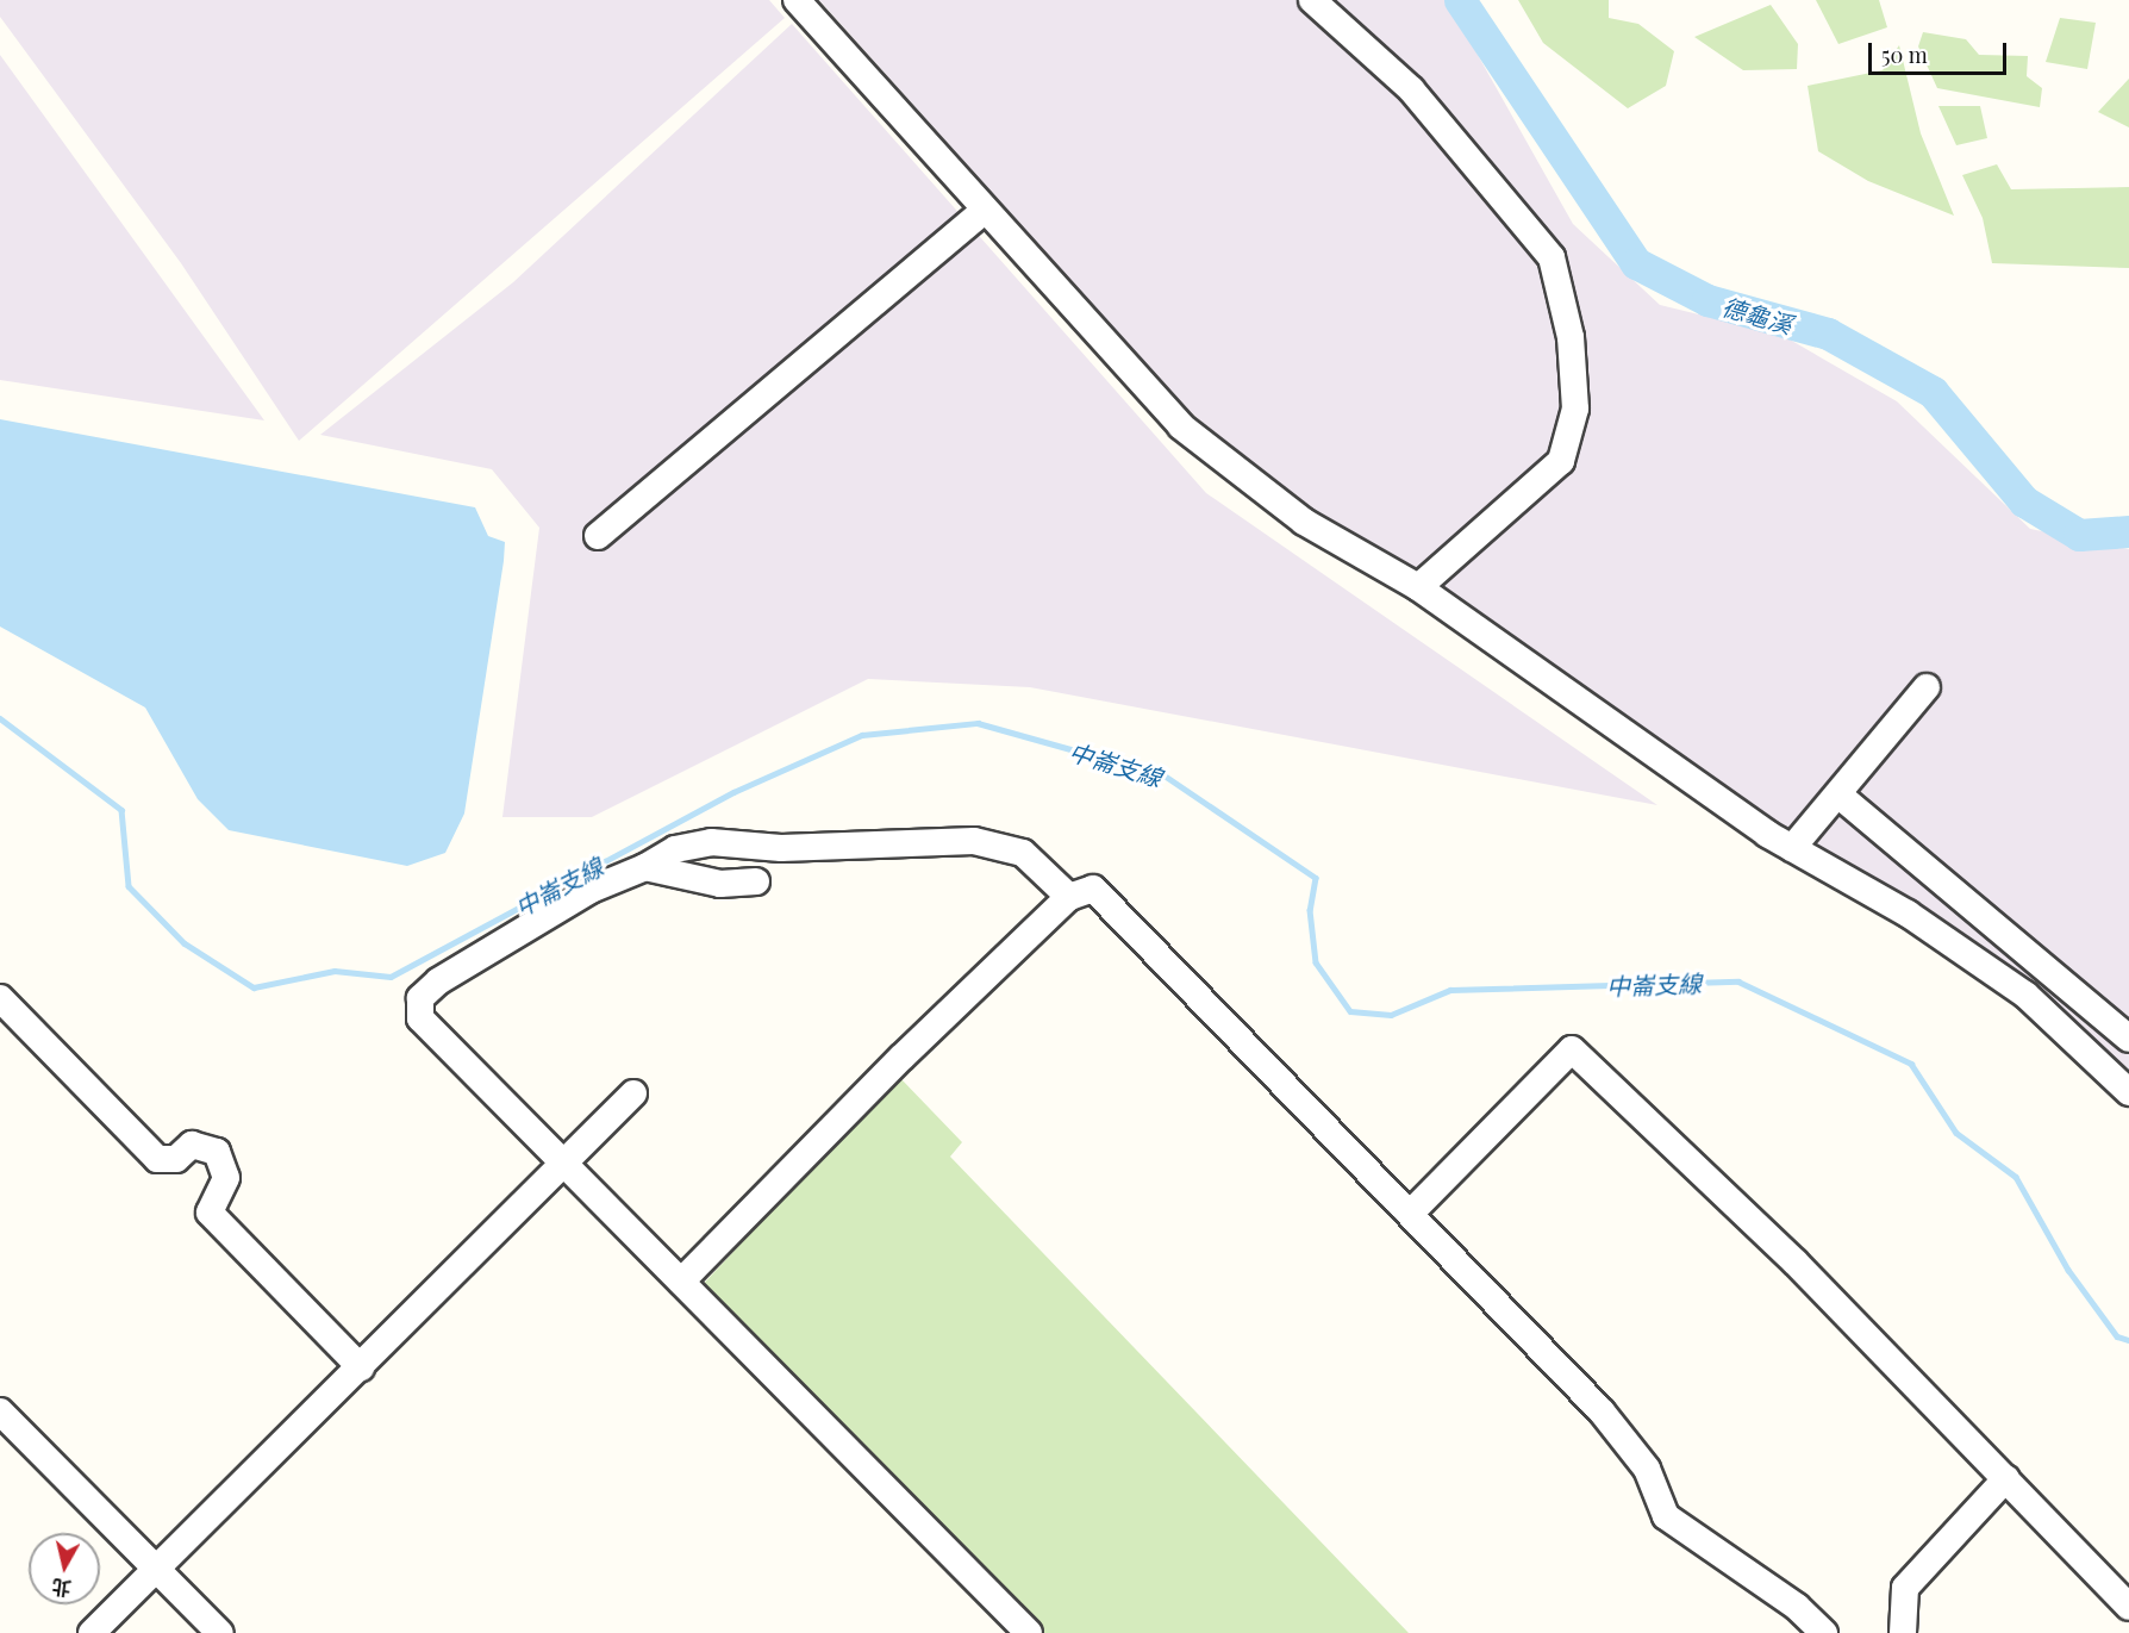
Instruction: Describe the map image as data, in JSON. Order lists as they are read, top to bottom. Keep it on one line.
{"water":["德龜溪","中崙支線"],"scale_bar":"50 m","north":"bottom"}
